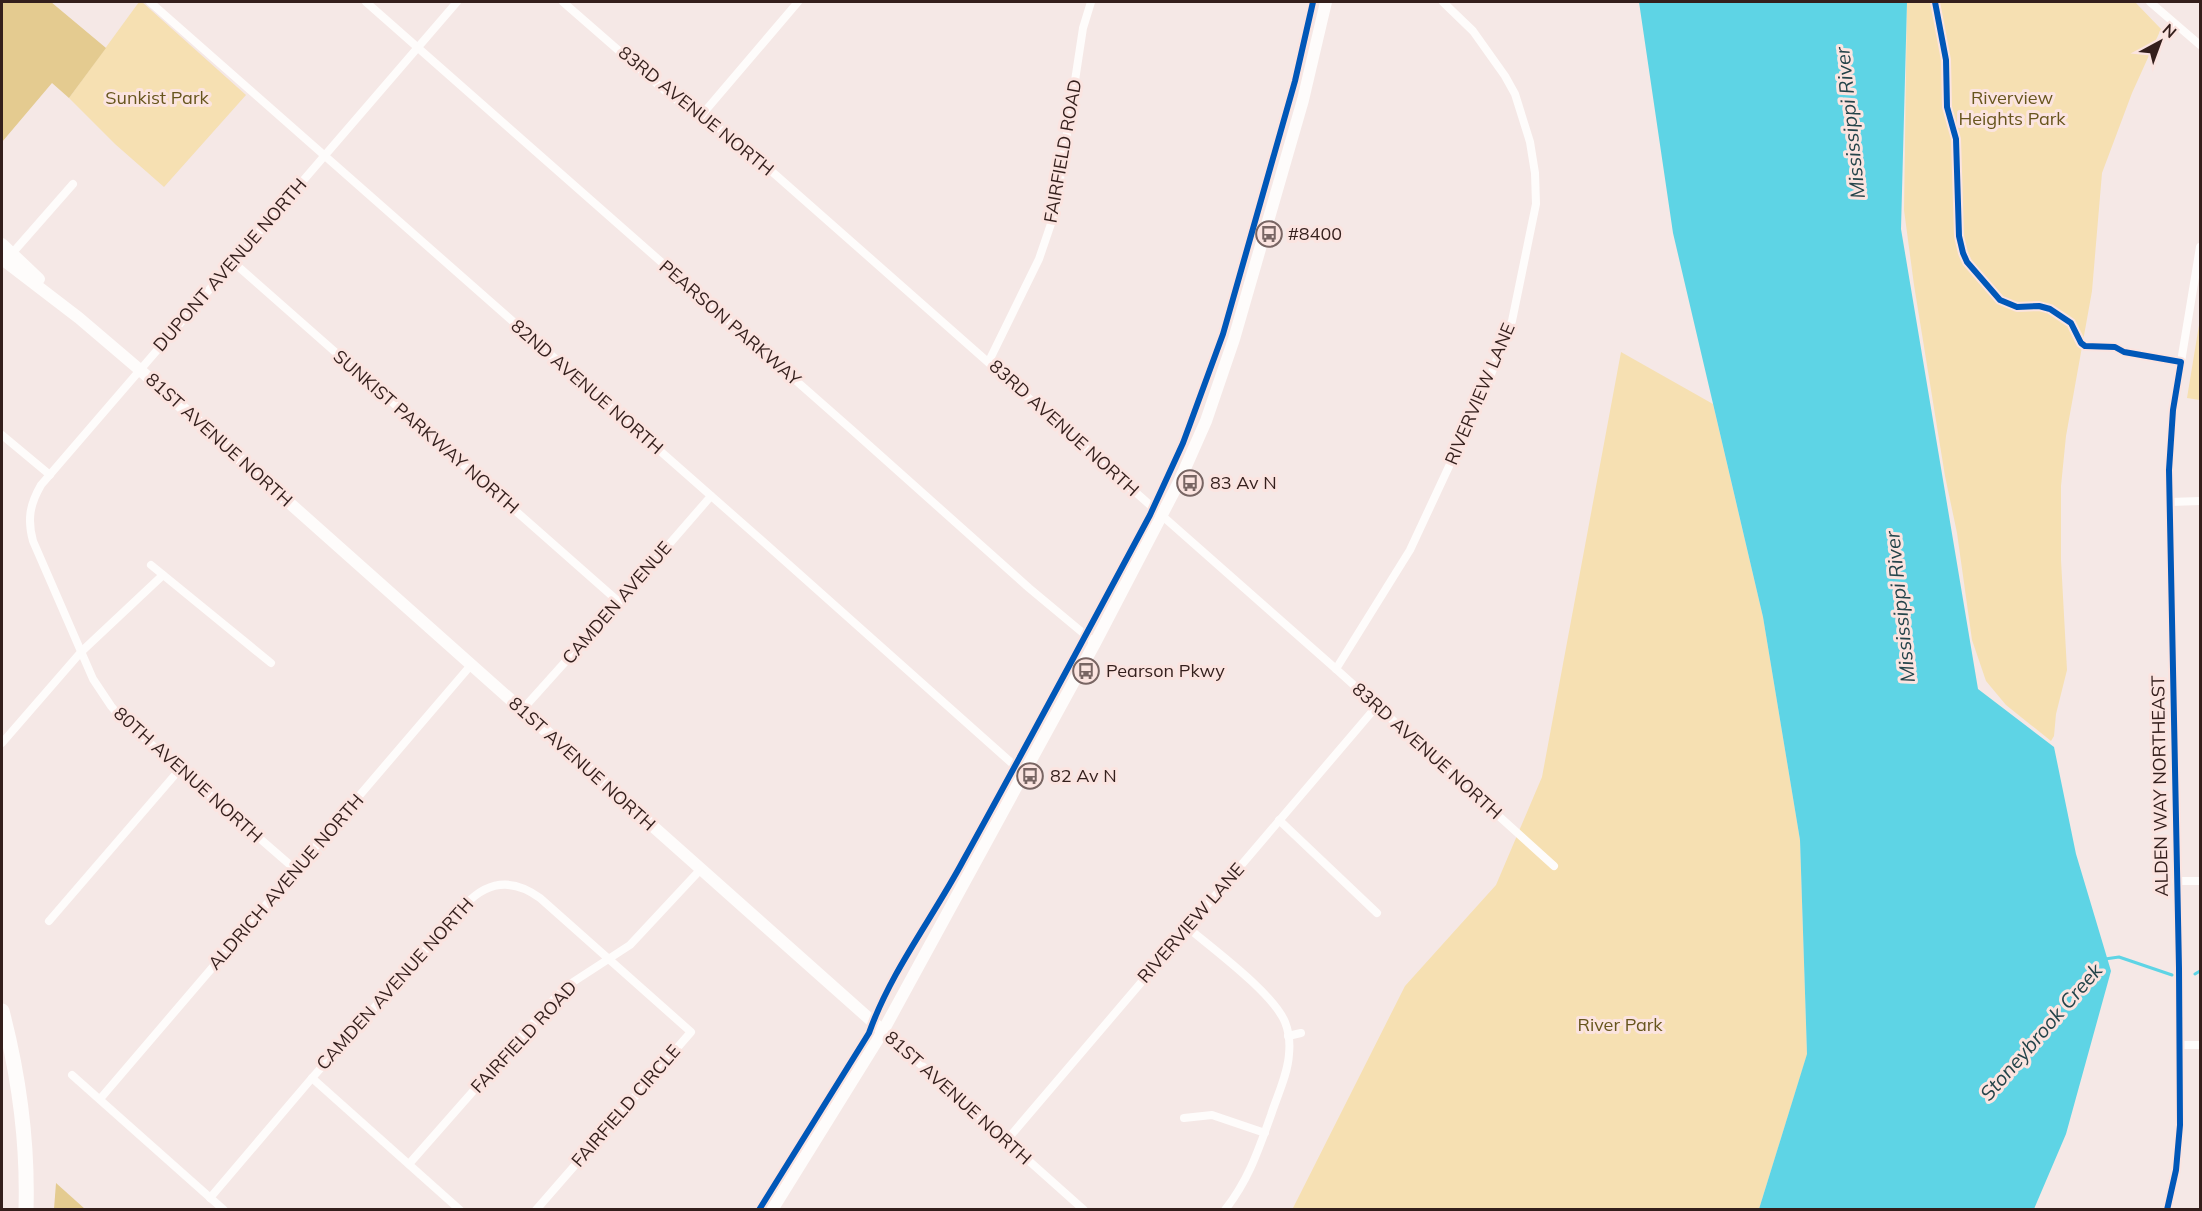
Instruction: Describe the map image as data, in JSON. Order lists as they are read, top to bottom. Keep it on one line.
{"streets":{"street":["83RD AVENUE NORTH","FAIRFIELD ROAD","DUPONT AVENUE NORTH","PEARSON PARKWAY","82ND AVENUE NORTH","RIVERVIEW LANE","SUNKIST PARKWAY NORTH","81ST AVENUE NORTH","CAMDEN AVENUE","80TH AVENUE NORTH","ALDEN WAY NORTHEAST","ALDRICH AVENUE NORTH","CAMDEN AVENUE NORTH","FAIRFIELD CIRCLE"]},"crossings":[["83RD AVENUE NORTH","FAIRFIELD ROAD"],["83RD AVENUE NORTH","RIVERVIEW LANE"],["FAIRFIELD ROAD","81ST AVENUE NORTH"],["FAIRFIELD ROAD","CAMDEN AVENUE NORTH"],["FAIRFIELD ROAD","FAIRFIELD CIRCLE"],["DUPONT AVENUE NORTH","PEARSON PARKWAY"],["DUPONT AVENUE NORTH","82ND AVENUE NORTH"],["DUPONT AVENUE NORTH","SUNKIST PARKWAY NORTH"],["DUPONT AVENUE NORTH","81ST AVENUE NORTH"],["DUPONT AVENUE NORTH","80TH AVENUE NORTH"],["82ND AVENUE NORTH","CAMDEN AVENUE"],["RIVERVIEW LANE","81ST AVENUE NORTH"],["SUNKIST PARKWAY NORTH","CAMDEN AVENUE"],["81ST AVENUE NORTH","CAMDEN AVENUE"],["81ST AVENUE NORTH","ALDRICH AVENUE NORTH"],["80TH AVENUE NORTH","ALDRICH AVENUE NORTH"],["CAMDEN AVENUE NORTH","FAIRFIELD CIRCLE"]],"water":["Mississippi River","Stoneybrook Creek"],"parks":["Sunkist Park","Riverview Heights Park","River Park"],"places":{"bus stop":["#8400","83 Av N","Pearson Pkwy","82 Av N"]},"north":"top right"}
